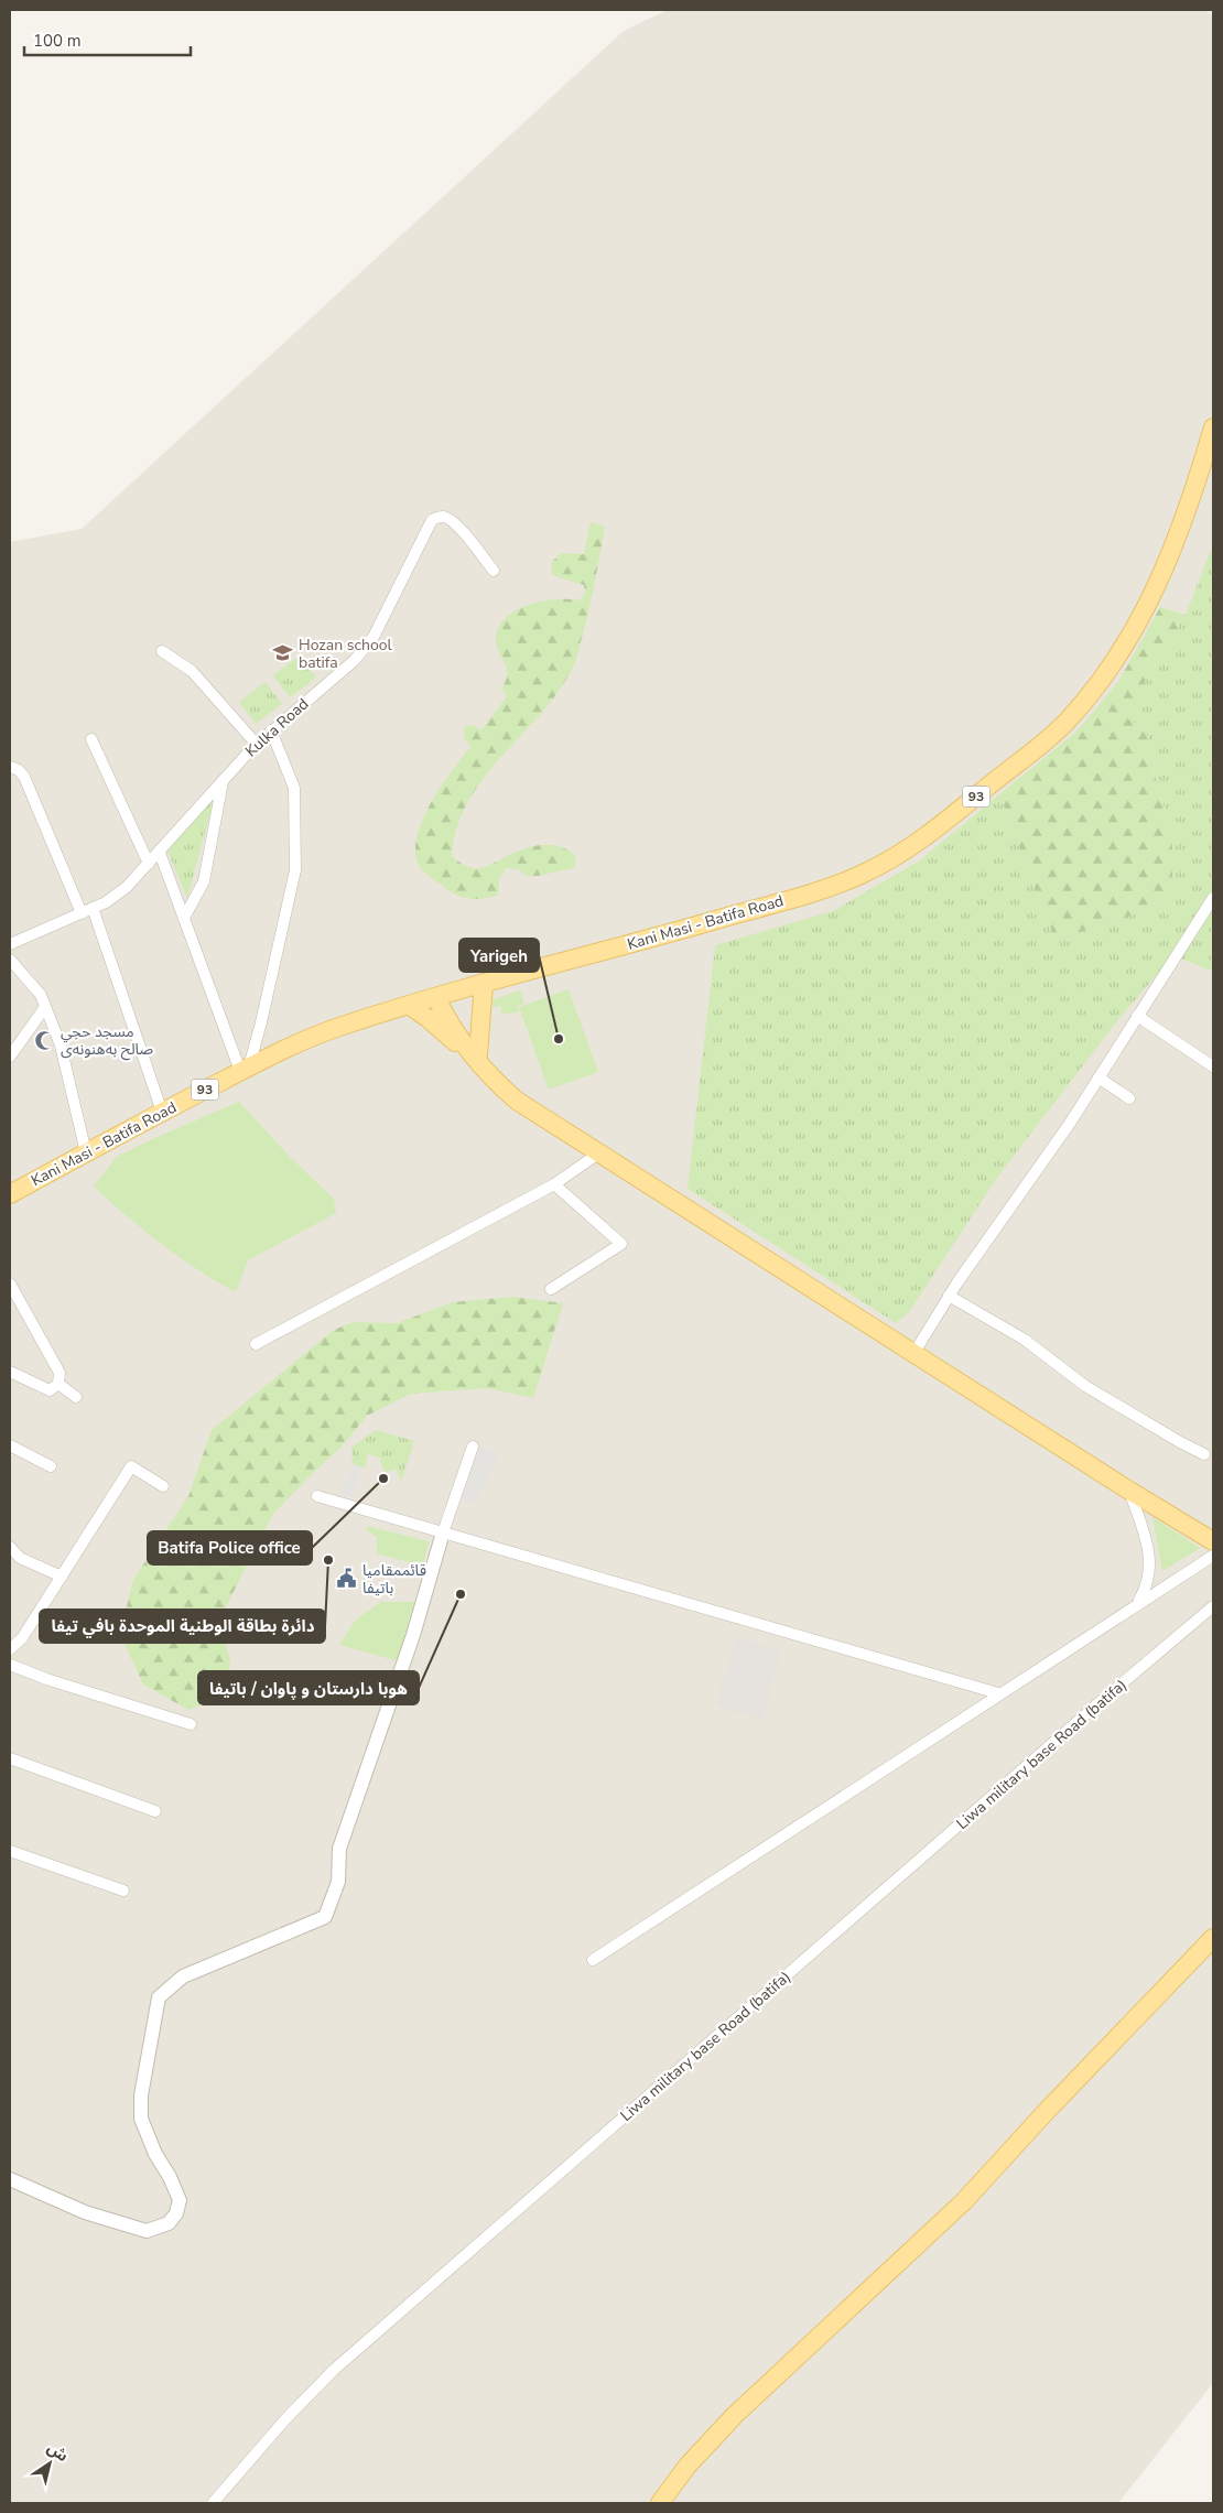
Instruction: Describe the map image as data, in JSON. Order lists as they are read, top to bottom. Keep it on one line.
{"streets":{"main road":["93","Kani Masi - Batifa Road"],"street":["Kulka Road","Liwa military base Road (batifa)"]},"places":{"school or university":["Hozan school batifa"],"other":["Yarigeh","Batifa Police office","دائرة بطاقة الوطنية الموحدة بافي تيفا","هوبا دارستان و پاوان / باتيفا"],"mosque":["مسجد حجي صالح بەھنونەی"],"public building":["قائممقاميا باتيفا"]},"scale_bar":"100 m","north":"top right"}
